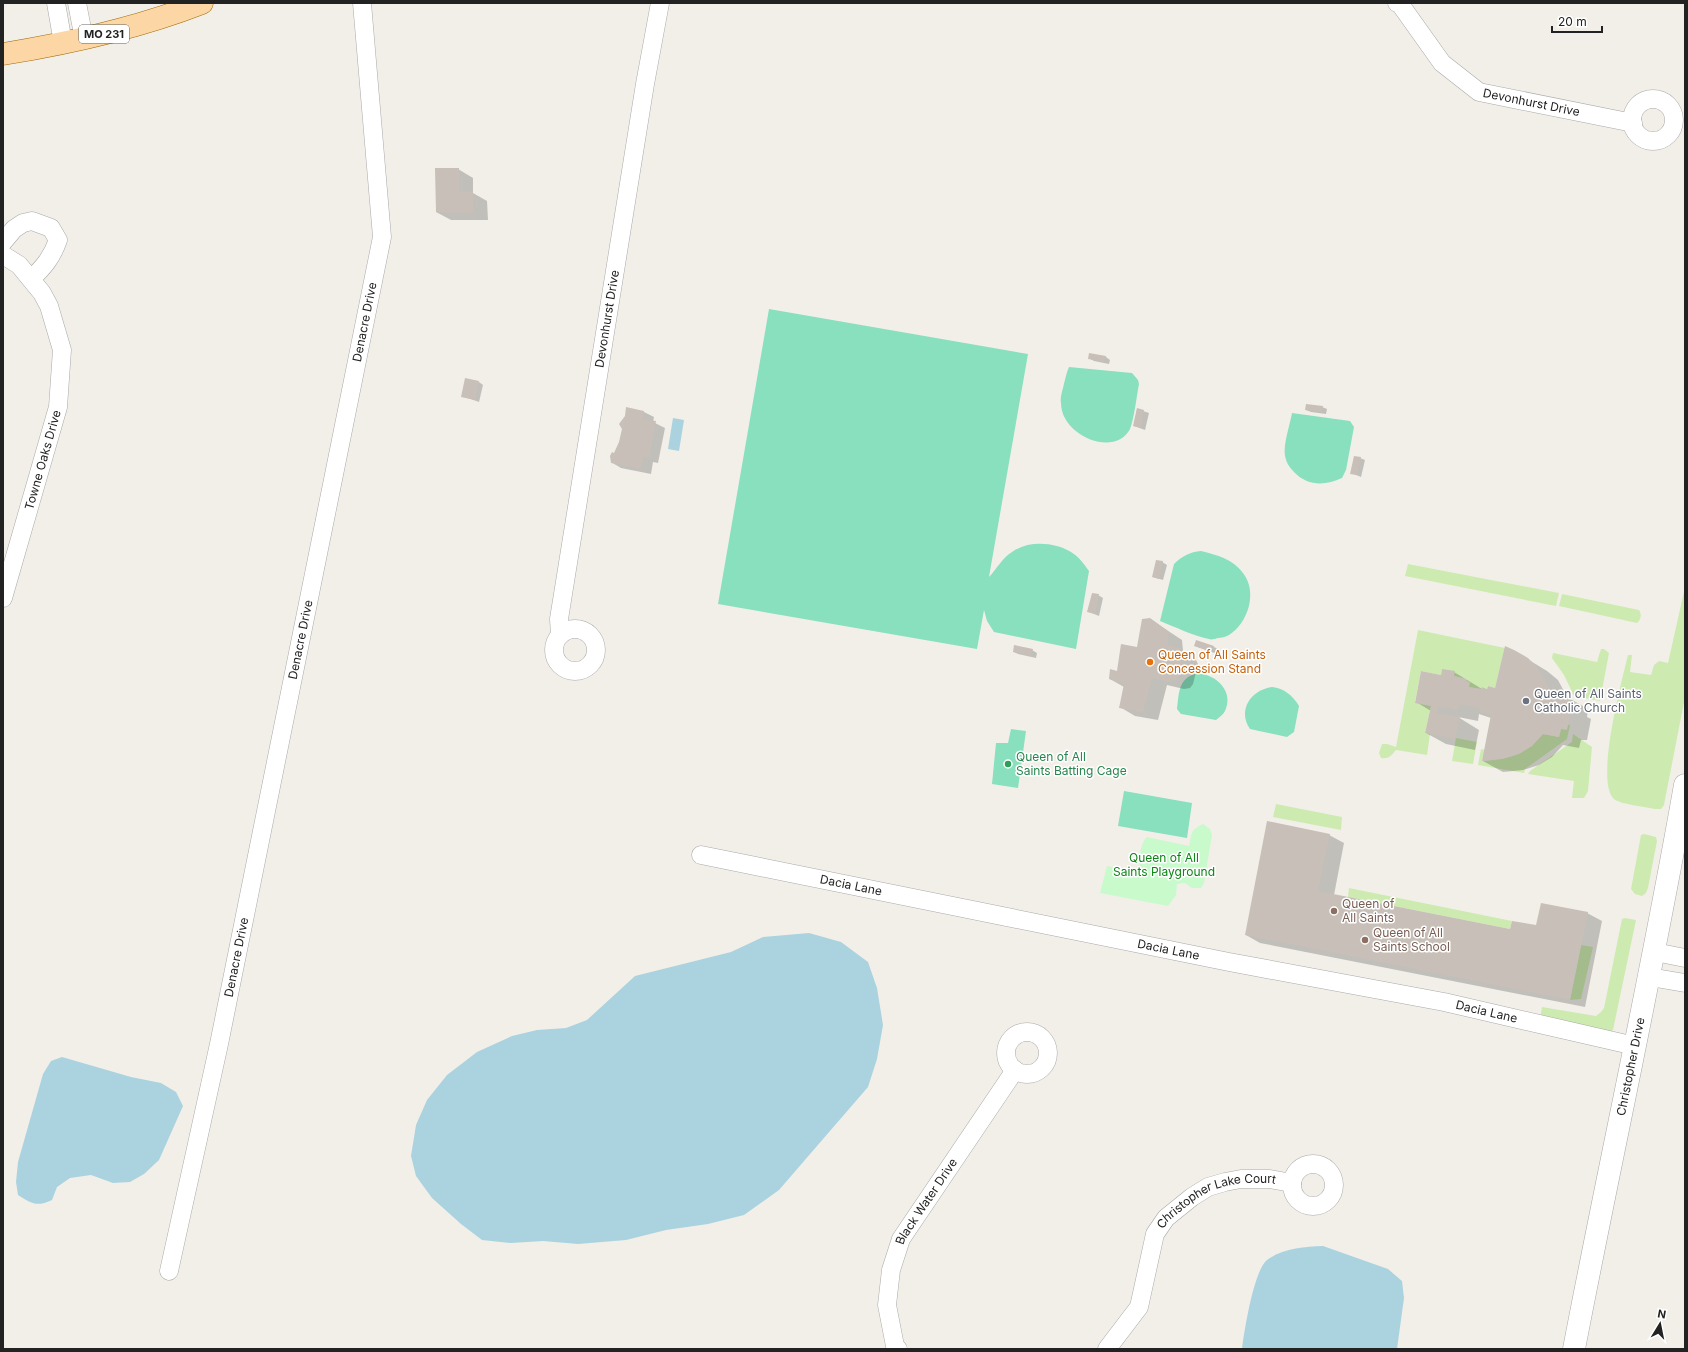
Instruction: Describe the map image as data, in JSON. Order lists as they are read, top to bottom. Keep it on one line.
{"streets":{"main road":["MO 231"],"street":["Devonhurst Drive","Denacre Drive","Towne Oaks Drive","Dacia Lane","Christopher Drive","Black Water Drive","Christopher Lake Court"]},"crossings":[["Dacia Lane","Christopher Drive"]],"parks":["Queen of All Saints Playground"],"places":["Queen of All Saints Concession Stand","Queen of All Saints Catholic Church","Queen of All Saints Batting Cage","Queen of All Saints","Queen of All Saints School"],"scale_bar":"20 m","north":"top"}
